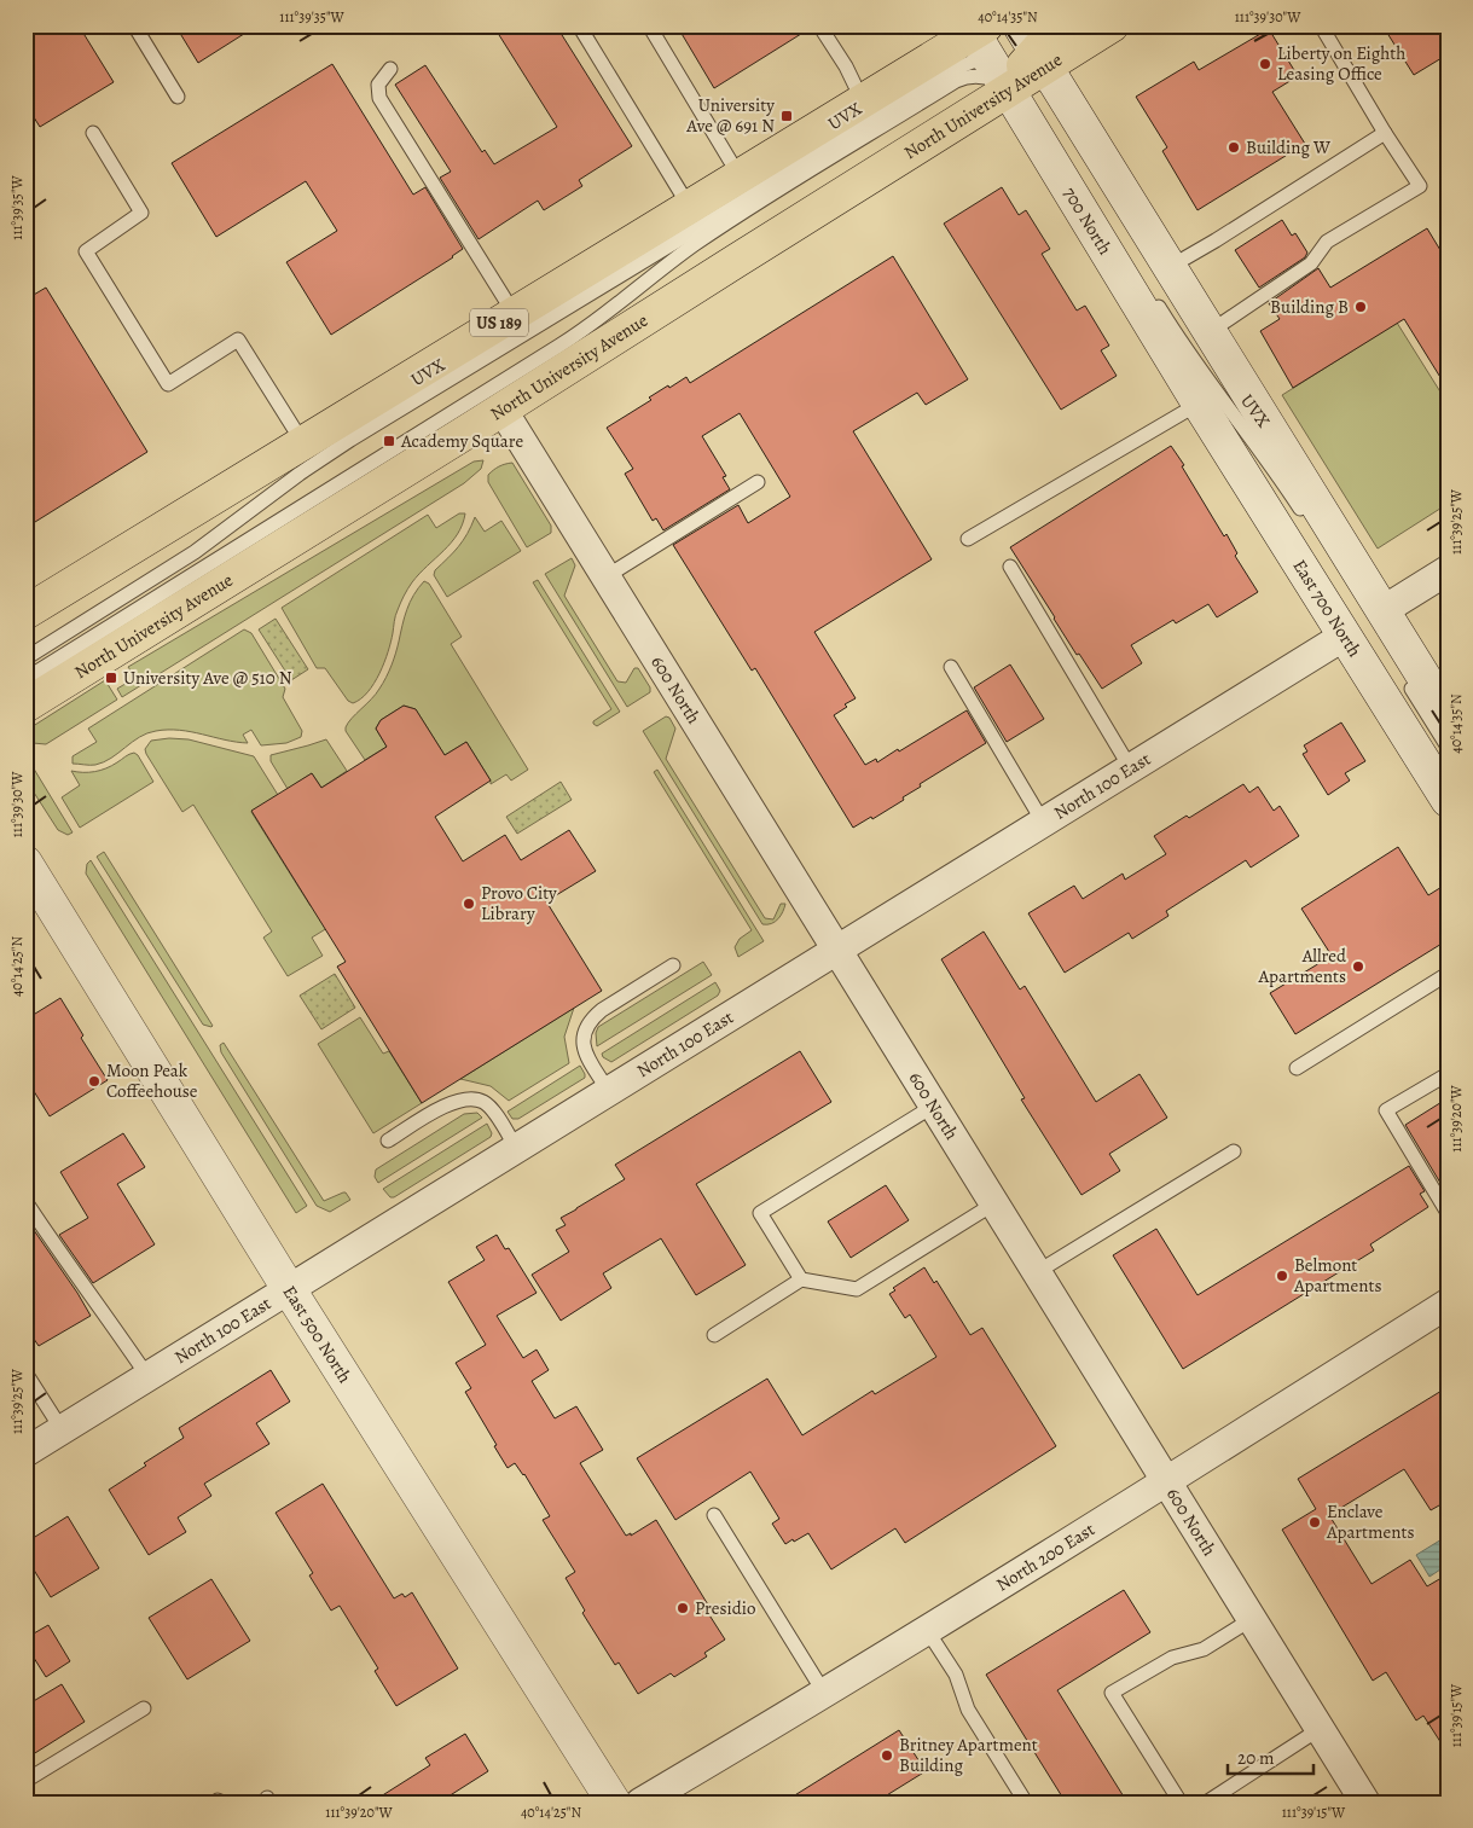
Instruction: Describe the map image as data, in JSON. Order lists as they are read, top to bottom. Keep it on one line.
{"streets":{"highway":["North University Avenue","US 189"],"main road":["700 North","East 700 North","East 500 North"],"street":["600 North","North 100 East","North 200 East"],"lane":["UVX"]},"crossings":[["North University Avenue","UVX"],["North University Avenue","700 North"],["North University Avenue","600 North"],["UVX","700 North"],["700 North","US 189"],["700 North","East 700 North"],["East 700 North","North 100 East"],["600 North","North 100 East"],["600 North","North 200 East"],["North 100 East","East 500 North"]],"places":{"other":["Liberty on Eighth Leasing Office","Building W","Building B","Provo City Library","Allred Apartments","Moon Peak Coffeehouse","Belmont Apartments","Enclave Apartments","Presidio","Britney Apartment Building"],"transit":["University Ave @ 691 N","Academy Square","University Ave @ 510 N"]},"scale_bar":"20 m","coordinates":["111°39'35\"W","40°14'35\"N","111°39'30\"W","111°39'25\"W","40°14'25\"N","111°39'20\"W","111°39'15\"W"]}
